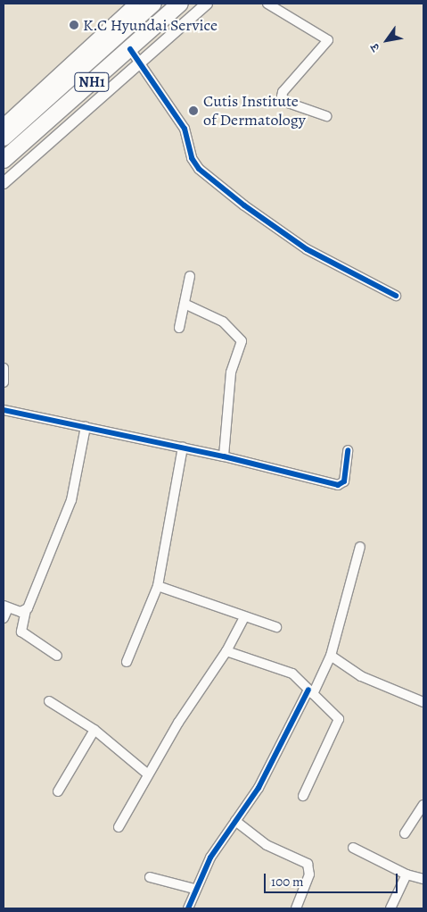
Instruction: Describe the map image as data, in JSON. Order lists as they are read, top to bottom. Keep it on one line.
{"streets":{"highway":["NH1"]},"places":["K.C Hyundai Service","Cutis Institute of Dermatology"],"scale_bar":"100 m","north":"bottom left"}
